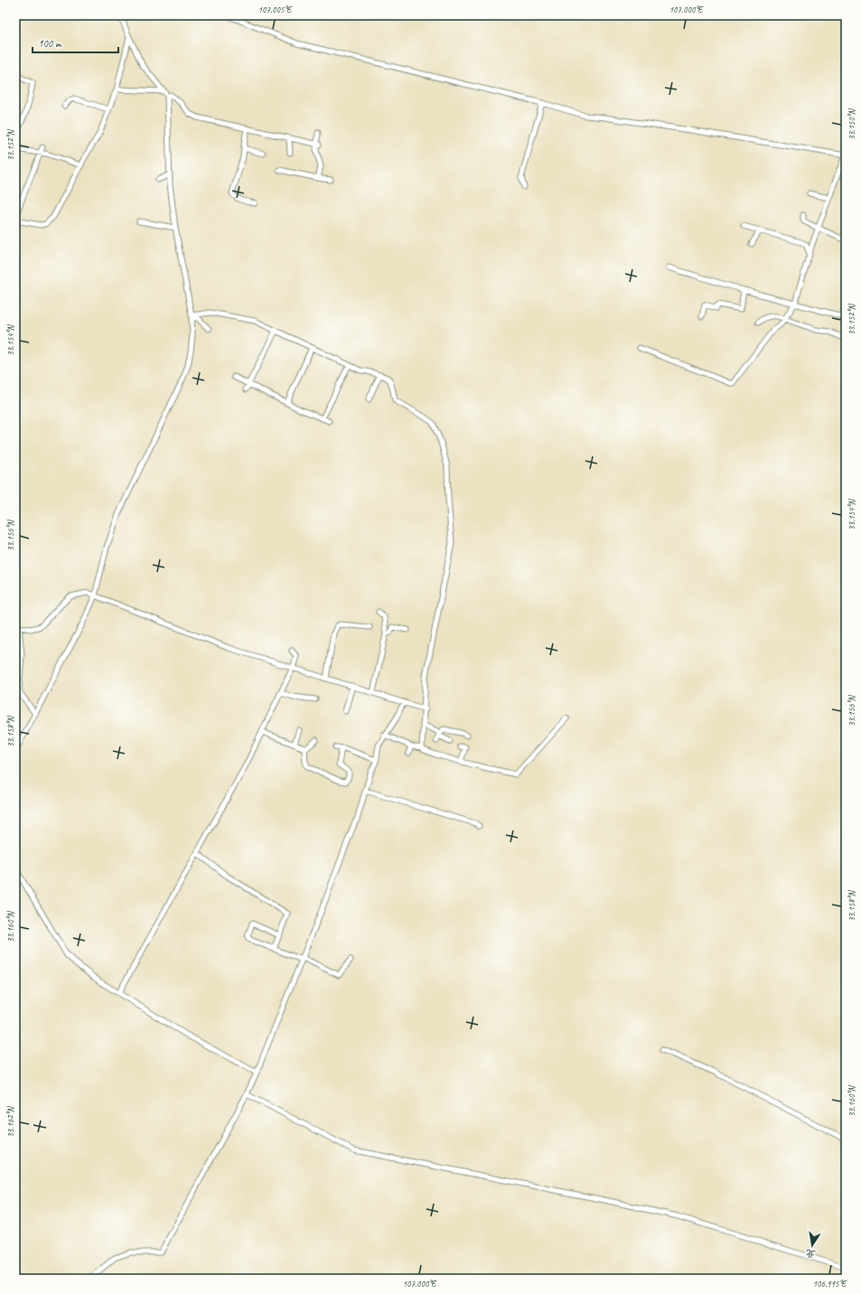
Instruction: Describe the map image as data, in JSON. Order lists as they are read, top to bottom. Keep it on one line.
{"scale_bar":"100 m","north":"bottom","coordinates":["107.005°E","107.000°E","33.150°N","33.152°N","33.154°N","33.156°N","33.158°N","33.160°N","33.162°N","106.995°E"]}
